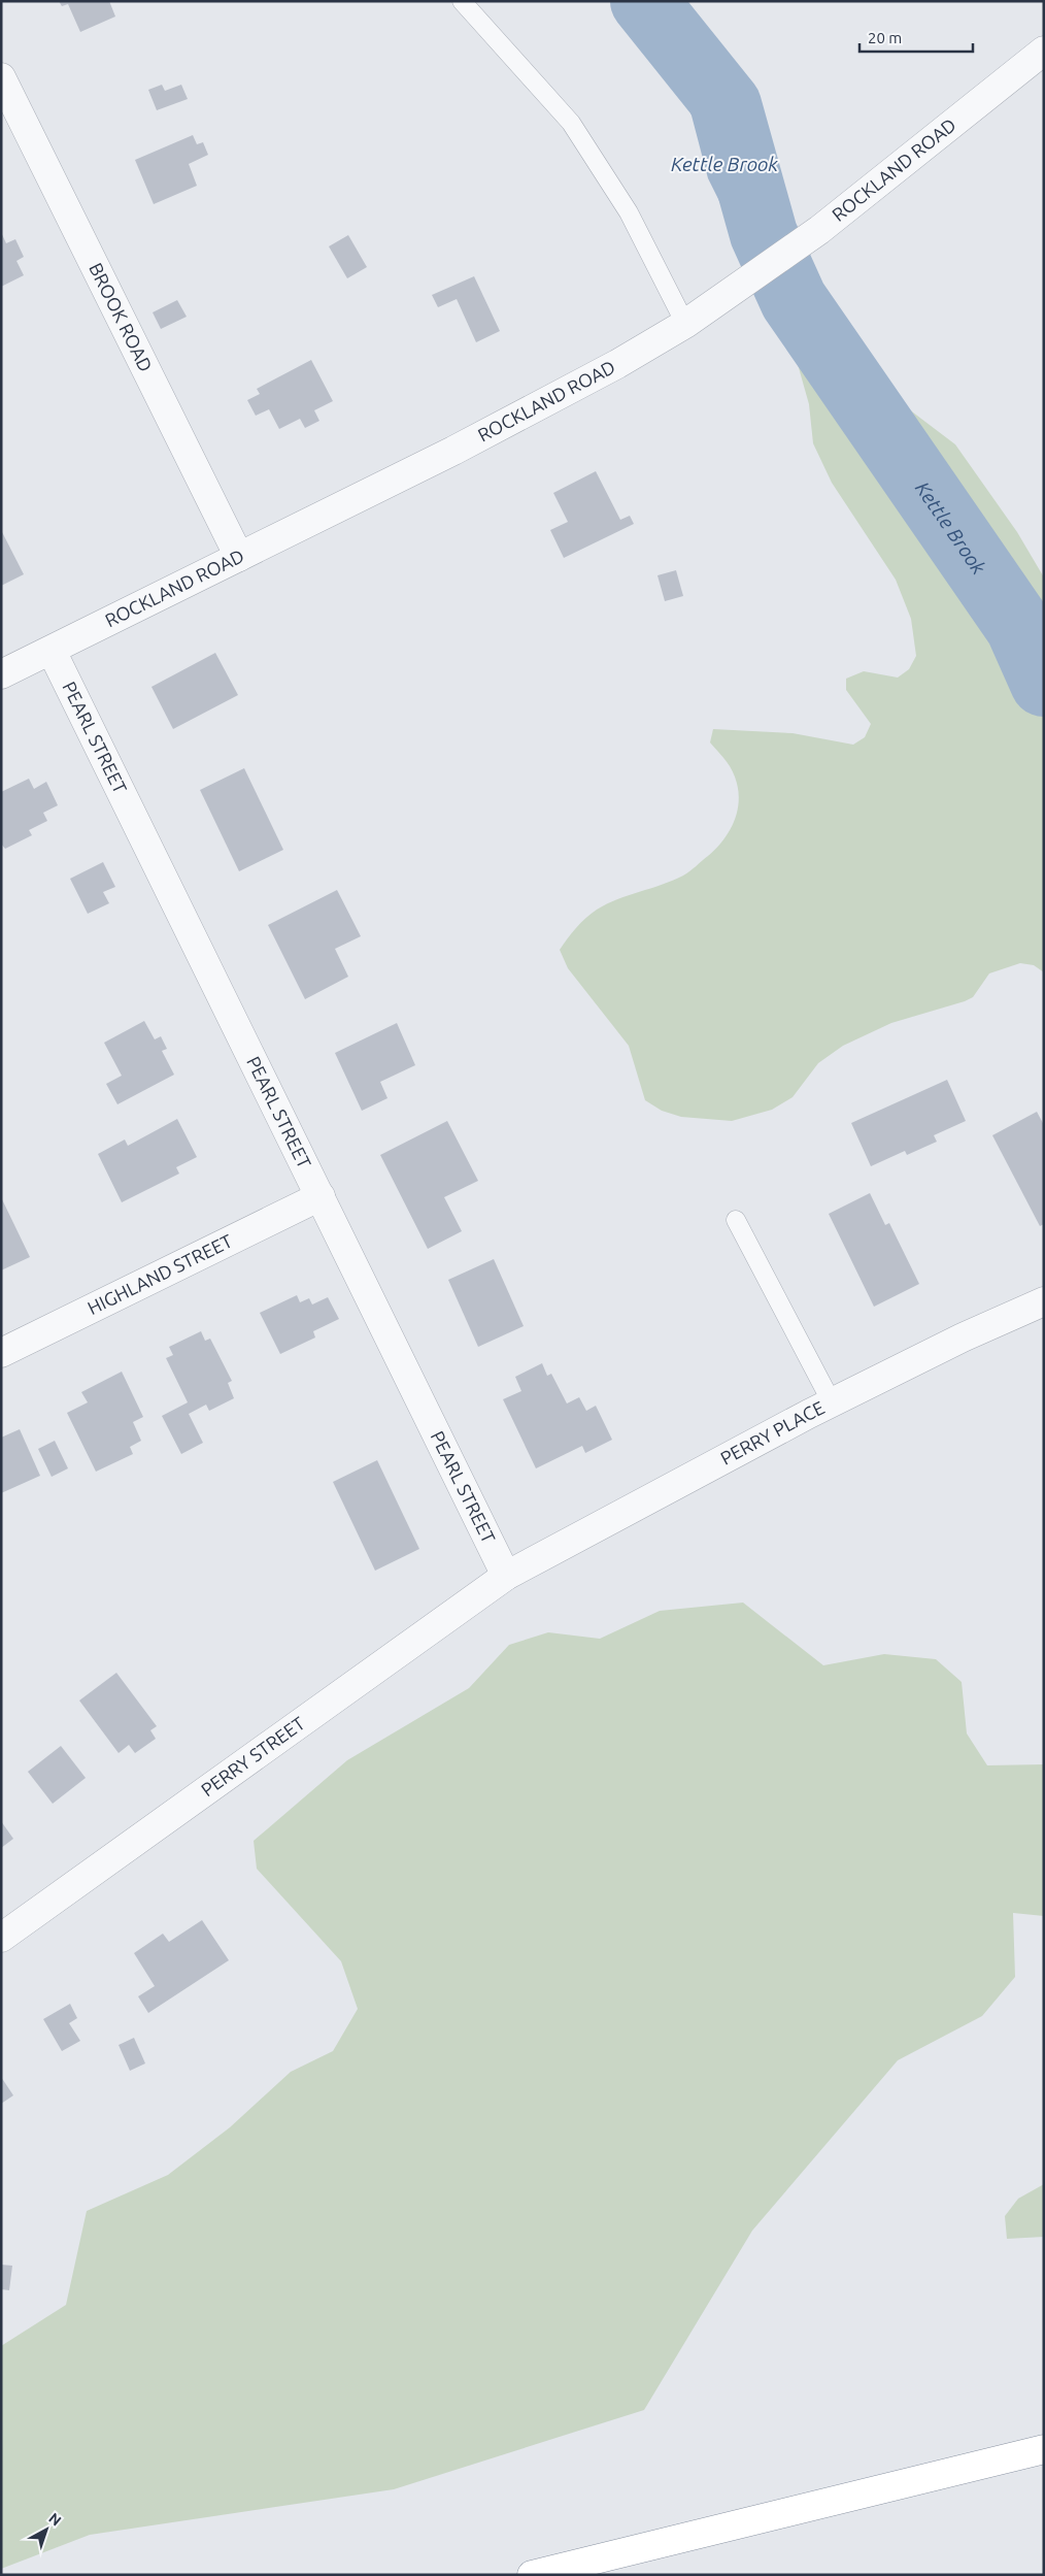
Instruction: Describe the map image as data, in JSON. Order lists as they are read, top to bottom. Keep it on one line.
{"streets":{"street":["ROCKLAND ROAD","BROOK ROAD","PEARL STREET","HIGHLAND STREET","PERRY PLACE","PERRY STREET"]},"crossings":[["ROCKLAND ROAD","BROOK ROAD"],["ROCKLAND ROAD","PEARL STREET"],["PEARL STREET","HIGHLAND STREET"],["PEARL STREET","PERRY PLACE"],["PEARL STREET","PERRY STREET"],["PERRY PLACE","PERRY STREET"]],"water":["Kettle Brook"],"scale_bar":"20 m","north":"top right"}
